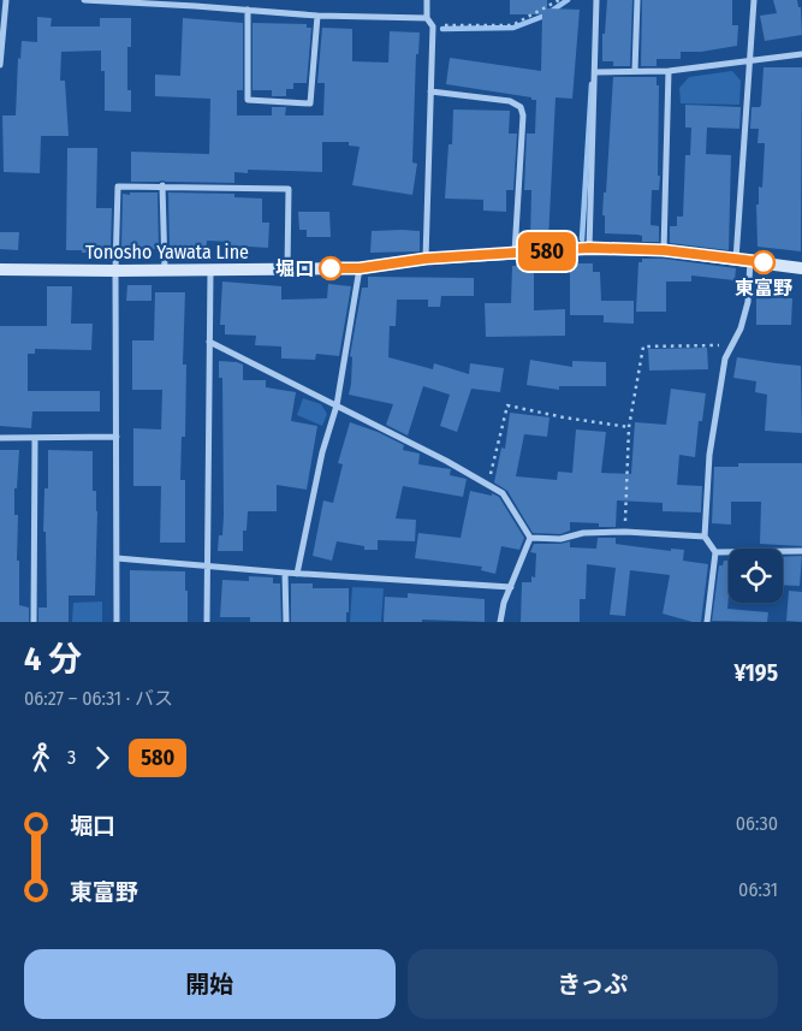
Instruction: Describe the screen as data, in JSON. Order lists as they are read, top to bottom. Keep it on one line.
{"streets":{"main road":["Tonosho Yawata Line"]},"places":["東富野","堀口"],"lines":["bus line 580"],"page":{"on_map":"580","heading":["4 分","06:27 – 06:31 · バス","¥195"],"legs":["3","580"],"list":[{"name":"堀口","value":"06:30"},{"name":"東富野","value":"06:31"}],"buttons":["開始","きっぷ"]}}
